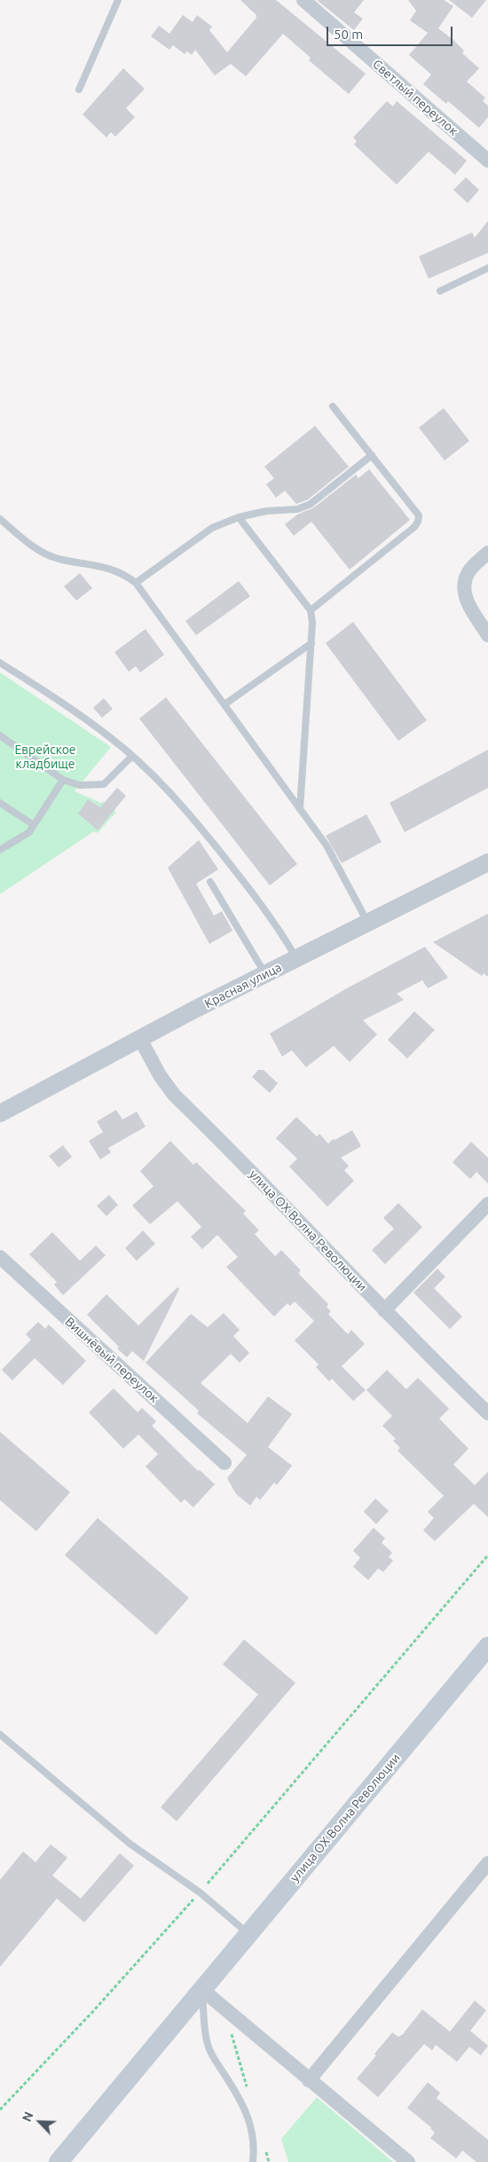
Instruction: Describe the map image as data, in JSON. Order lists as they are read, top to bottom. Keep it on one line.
{"streets":{"main road":["улица ОХ Волна Революции"],"street":["Светлый переулок","Красная улица","Вишнёвый переулок"]},"crossings":[["Красная улица","улица ОХ Волна Революции"]],"parks":["Еврейское кладбище"],"scale_bar":"50 m","north":"top left"}
